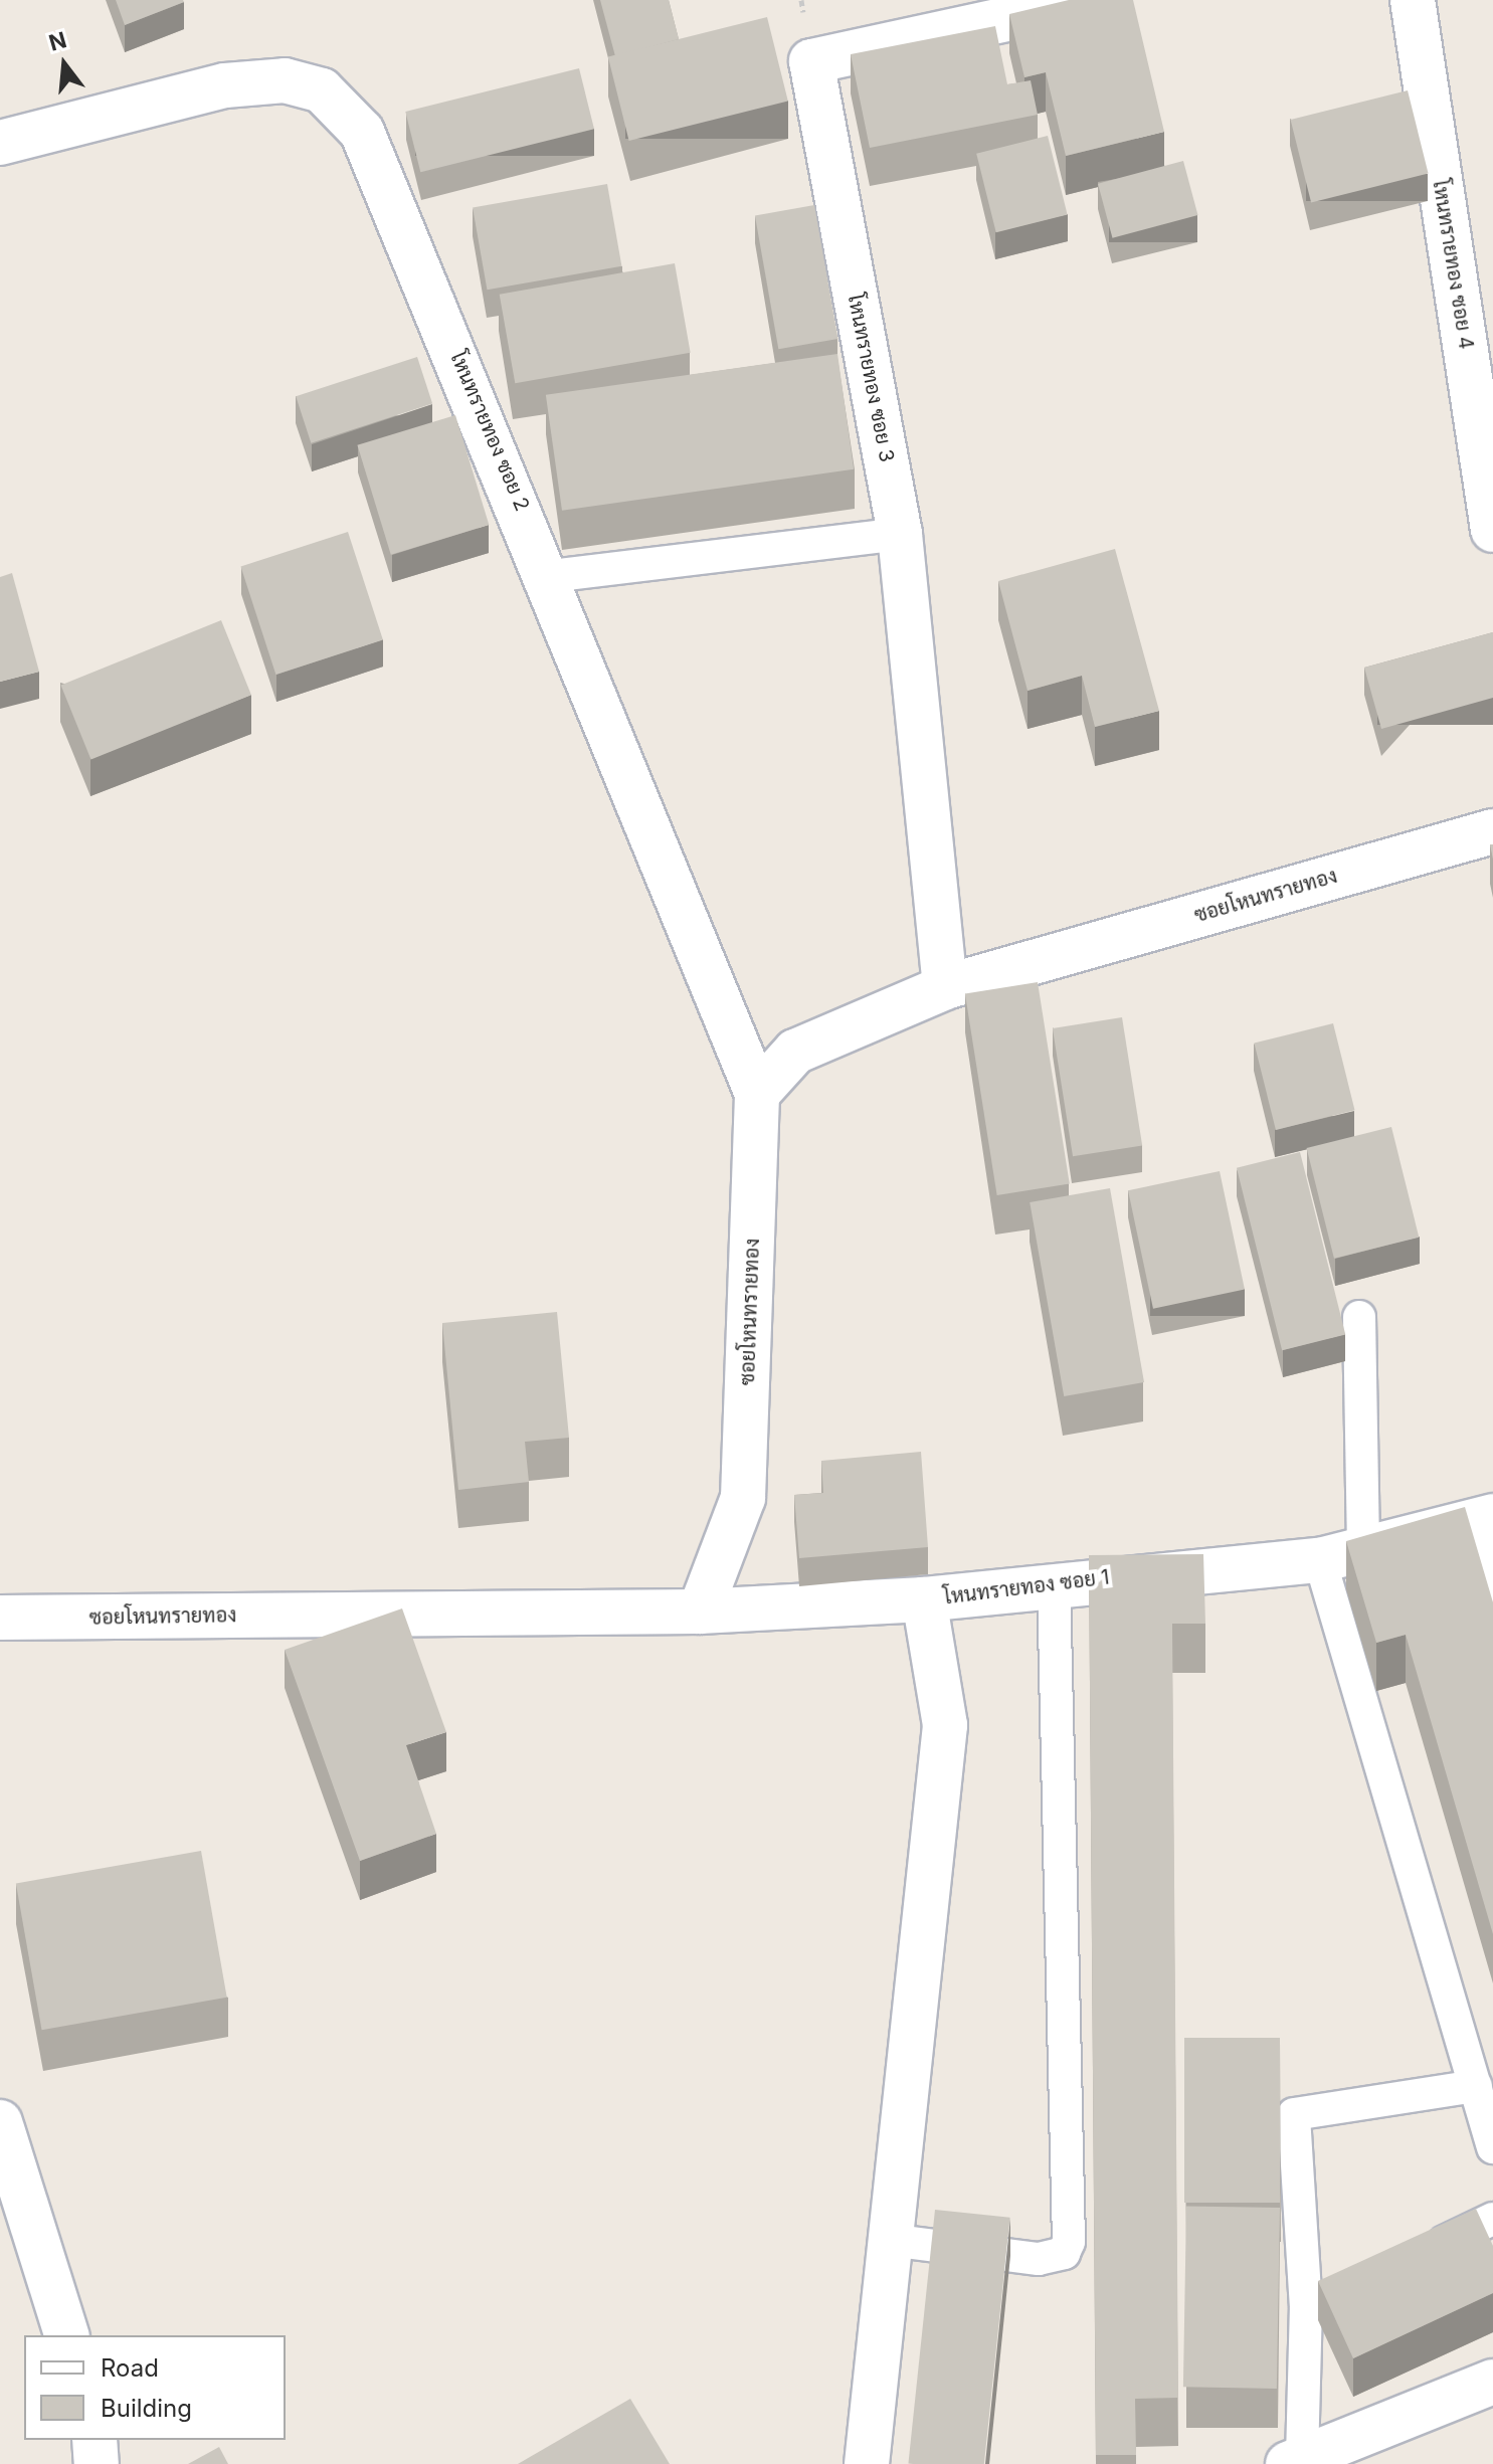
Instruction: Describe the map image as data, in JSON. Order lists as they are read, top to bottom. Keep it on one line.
{"streets":{"street":["โหนทรายทอง ซอย 4","โหนทรายทอง ซอย 3","โหนทรายทอง ซอย 2","ซอยโหนทรายทอง","โหนทรายทอง ซอย 1"]},"crossings":[["โหนทรายทอง ซอย 3","ซอยโหนทรายทอง"],["โหนทรายทอง ซอย 2","ซอยโหนทรายทอง"],["ซอยโหนทรายทอง","โหนทรายทอง ซอย 1"]],"legend":["Road","Building"],"north":"top"}
